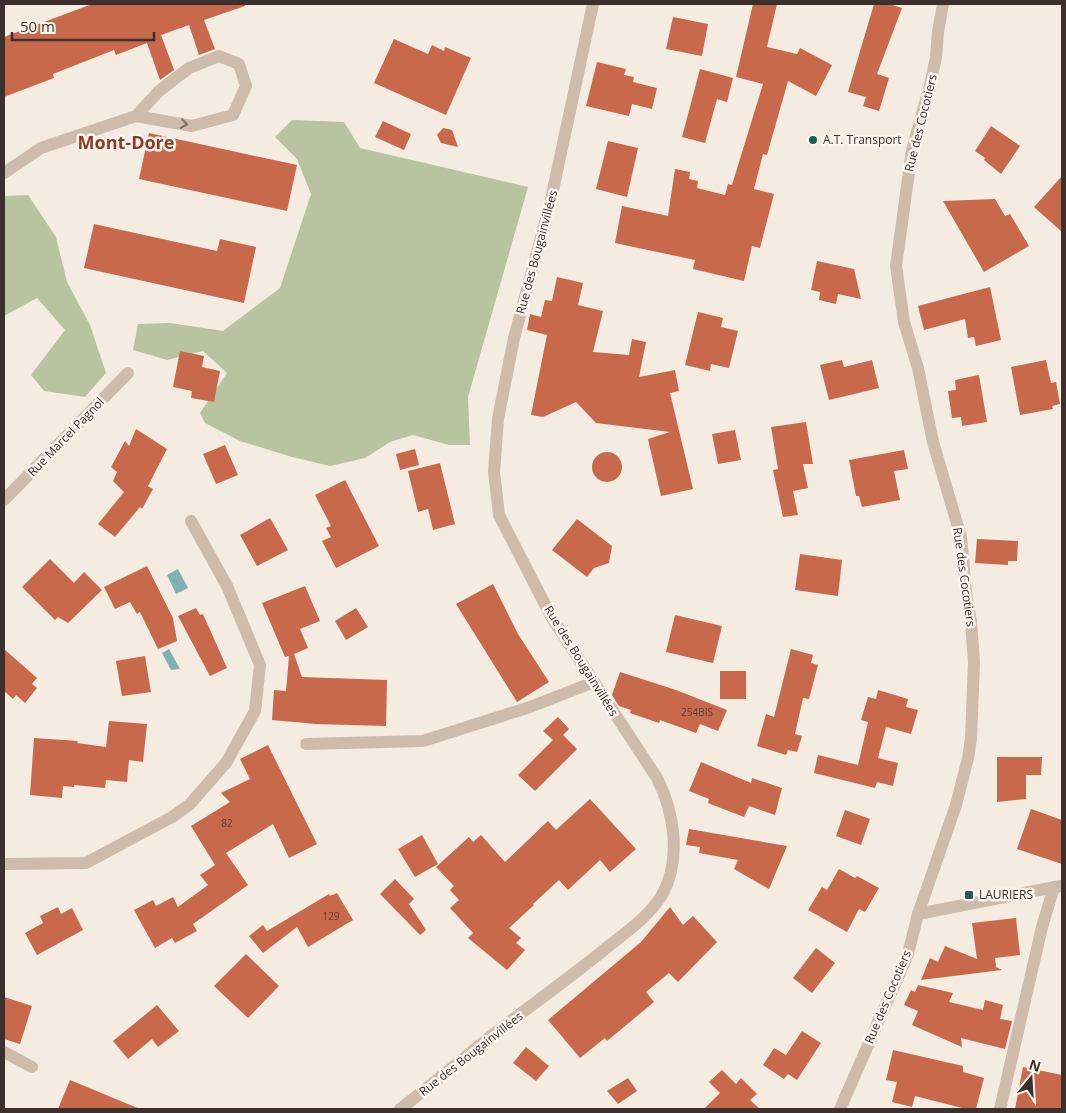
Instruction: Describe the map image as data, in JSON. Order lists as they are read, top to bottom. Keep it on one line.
{"streets":{"street":["Rue des Cocotiers","Rue des Bougainvillées","Rue Marcel Pagnol"]},"districts":["Mont-Dore"],"places":{"other":["A.T. Transport"],"transit":["LAURIERS"]},"house_numbers":["254BIS","82","129"],"scale_bar":"50 m","north":"top"}
